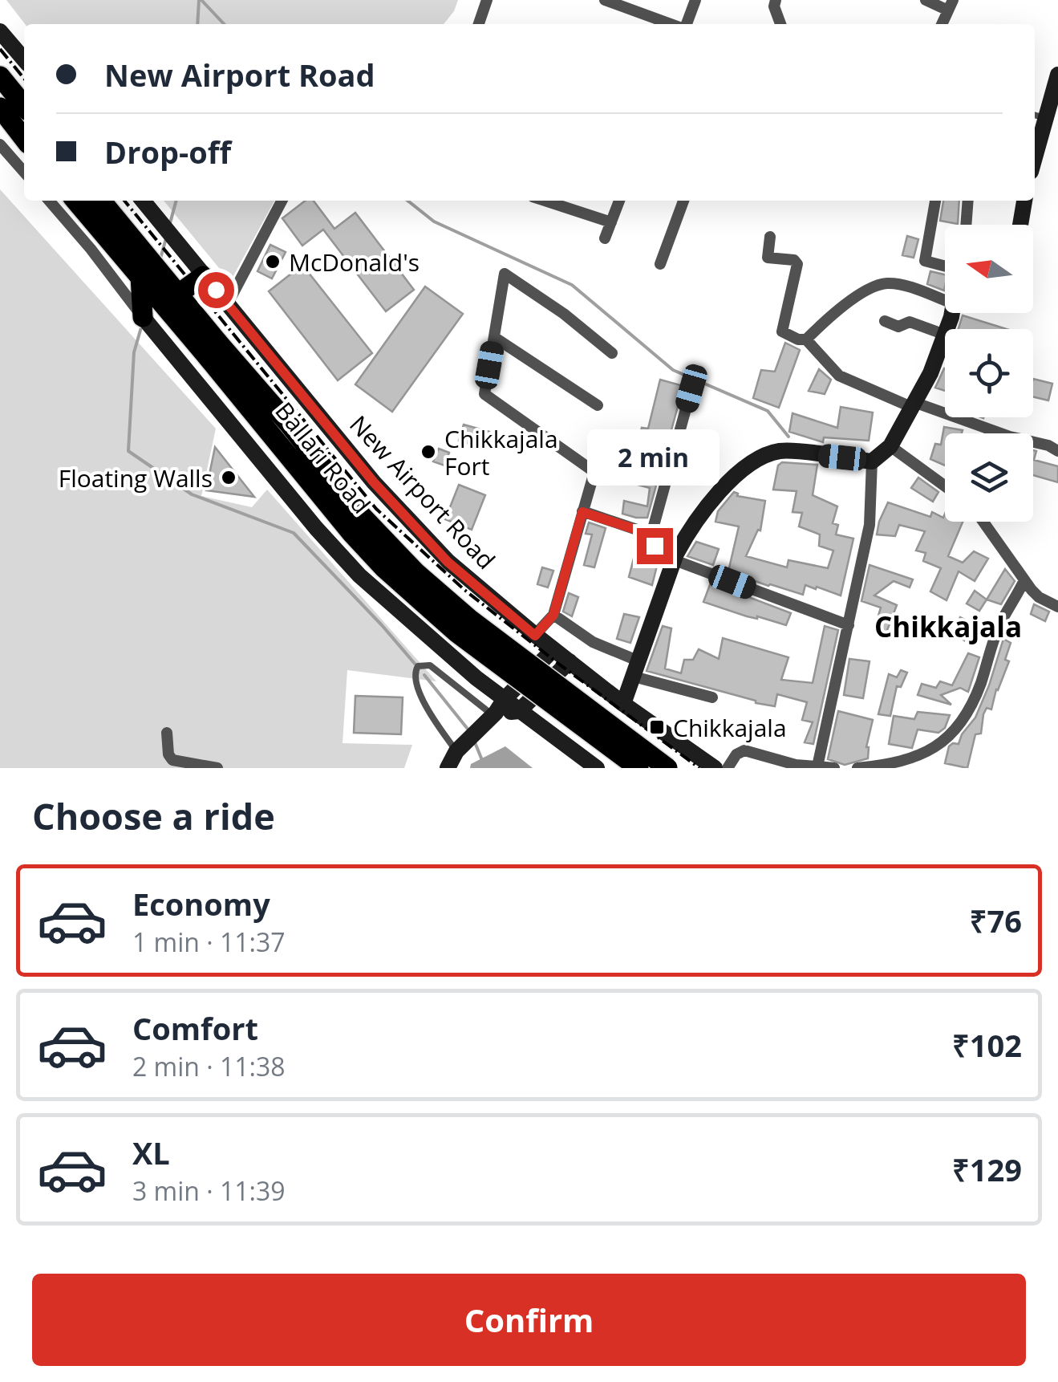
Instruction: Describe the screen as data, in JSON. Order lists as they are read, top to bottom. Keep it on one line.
{"streets":{"highway":["Ballari Road"],"street":["New Airport Road"]},"districts":["Chikkajala"],"places":{"other":["McDonald's","Chikkajala Fort","Floating Walls"],"transit":["Chikkajala"]},"north":"left","page":{"banner":["New Airport Road","Drop-off"],"bubble":"2 min","heading":"Choose a ride","list":[{"name":"Economy","note":"1 min · 11:37","value":"₹76"},{"name":"Comfort","note":"2 min · 11:38","value":"₹102"},{"name":"XL","note":"3 min · 11:39","value":"₹129"}],"buttons":"Confirm"}}
